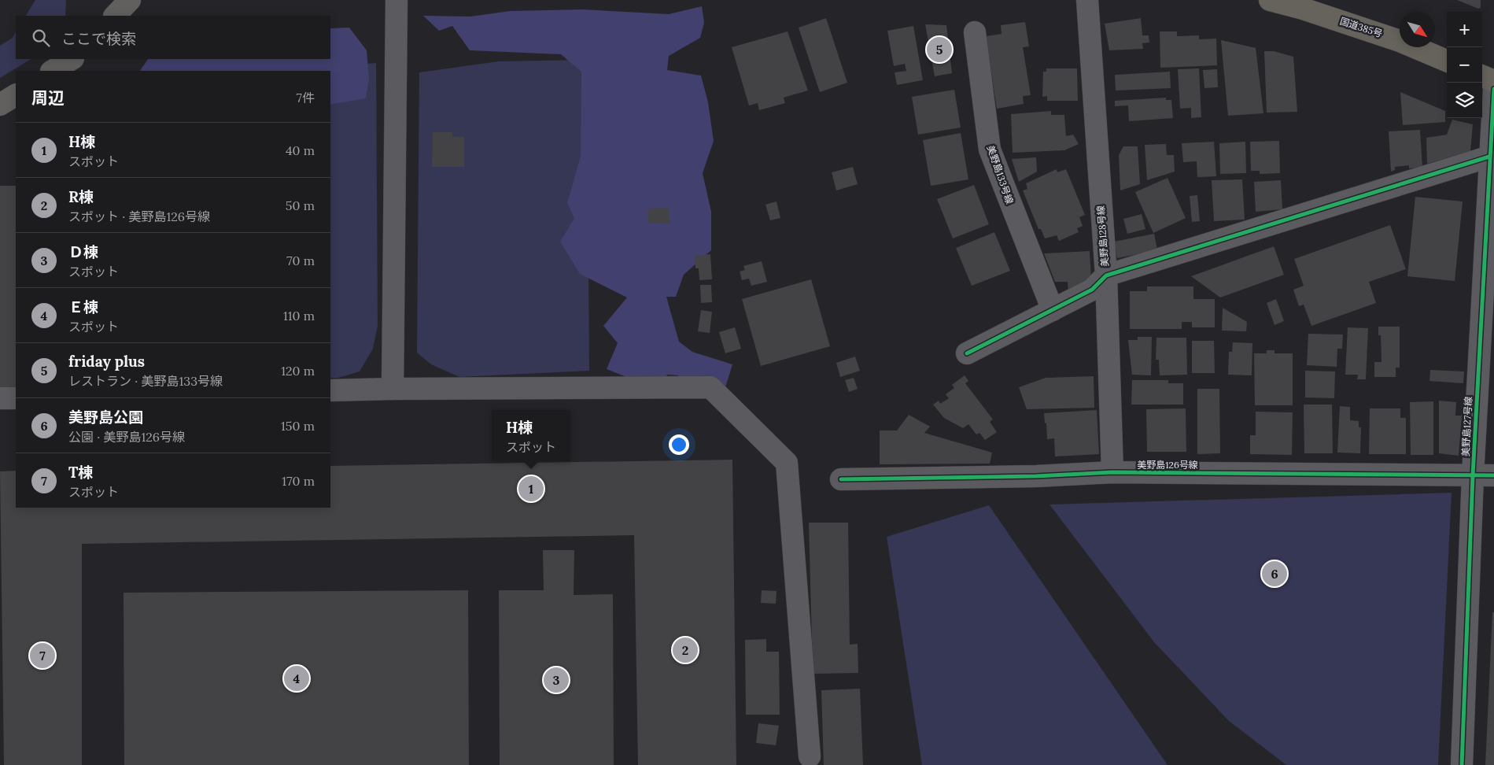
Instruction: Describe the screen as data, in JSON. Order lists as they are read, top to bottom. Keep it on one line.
{"streets":{"highway":["国道385号"],"street":["美野島133号線","美野島128号線","美野島127号線","美野島126号線"]},"crossings":[["美野島128号線","美野島126号線"],["美野島127号線","美野島126号線"]],"north":"bottom right","page":{"map_buttons":["+","−"],"search":"ここで検索","pins":["5","1","6","2","7","4","3"],"heading":["周辺","7件"],"list":[{"mark":"1","name":"H棟","note":"スポット","value":"40 m"},{"mark":"2","name":"R棟","note":"スポット · 美野島126号線","value":"50 m"},{"mark":"3","name":"Ｄ棟","note":"スポット","value":"70 m"},{"mark":"4","name":"Ｅ棟","note":"スポット","value":"110 m"},{"mark":"5","name":"friday plus","note":"レストラン · 美野島133号線","value":"120 m"},{"mark":"6","name":"美野島公園","note":"公園 · 美野島126号線","value":"150 m"},{"mark":"7","name":"T棟","note":"スポット","value":"170 m"}],"popup":["H棟","スポット"]}}
